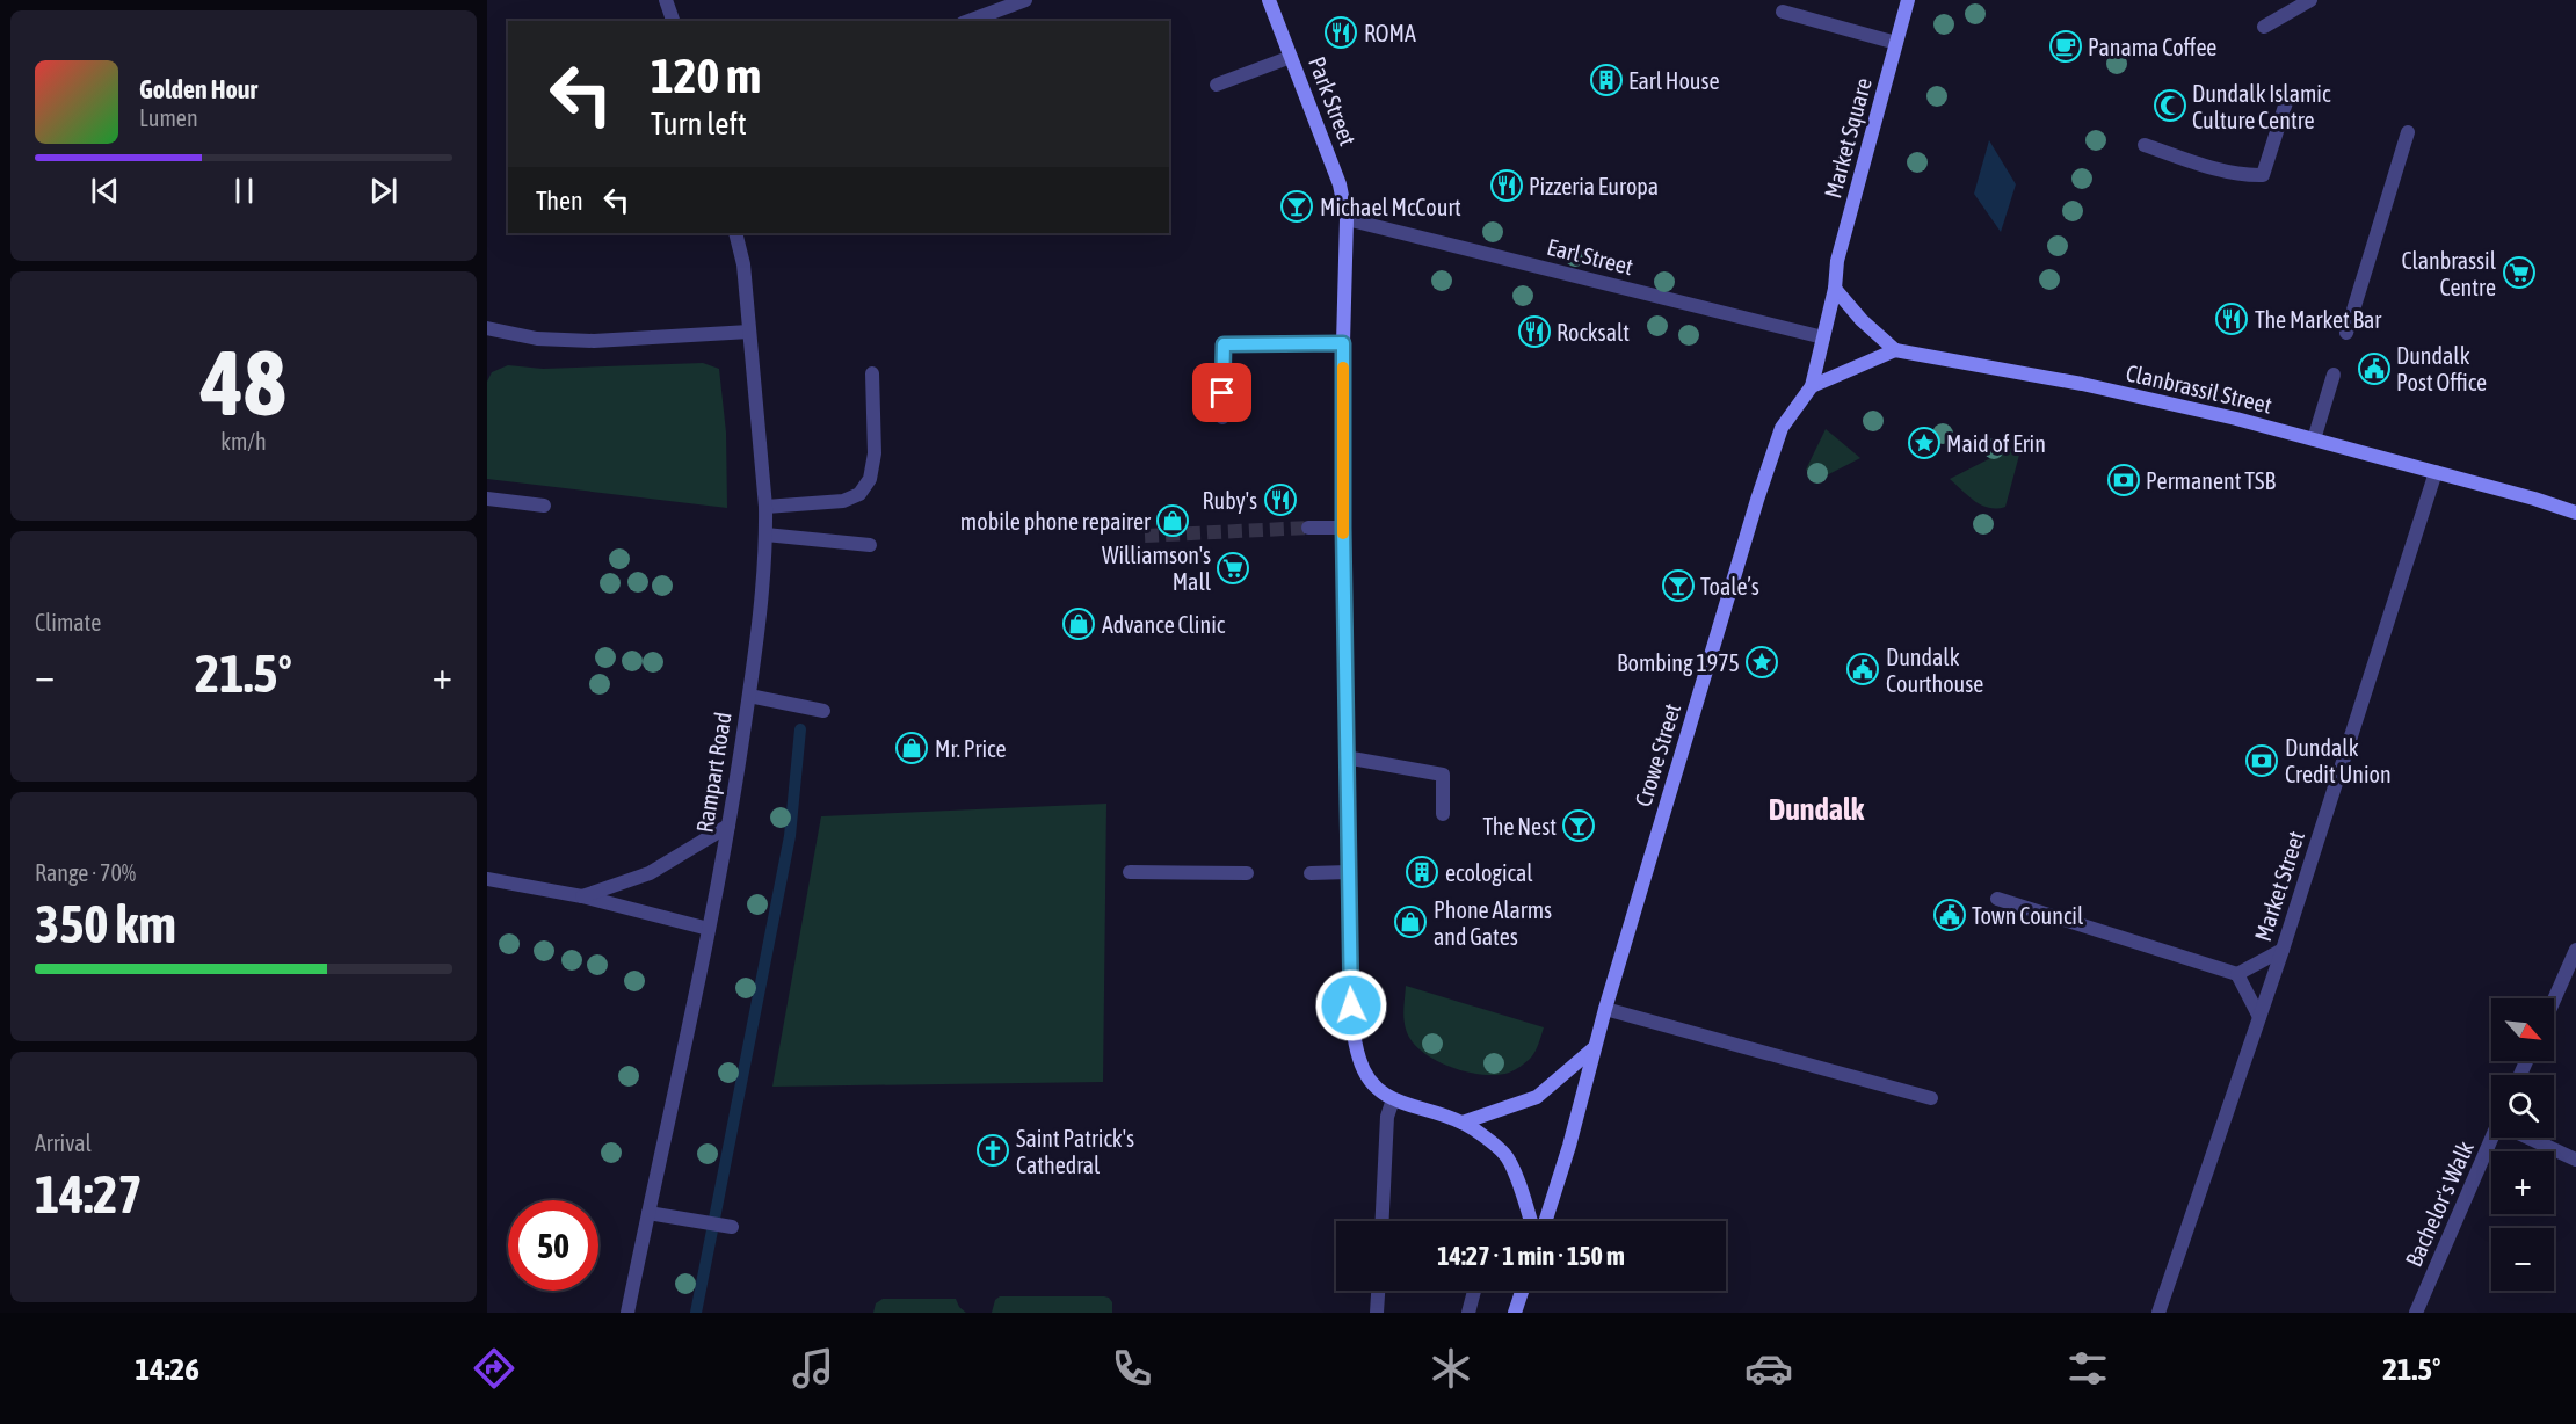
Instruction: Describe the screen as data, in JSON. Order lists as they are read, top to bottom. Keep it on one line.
{"streets":{"main road":["Park Street","Market Square","Clanbrassil Street","Crowe Street"],"street":["Earl Street","Rampart Road","Market Street","Bachelor's Walk"]},"crossings":[["Park Street","Earl Street"],["Market Square","Earl Street"],["Market Square","Crowe Street"],["Clanbrassil Street","Market Street"]],"districts":["Dundalk"],"places":{"restaurant":["ROMA","Pizzeria Europa","The Market Bar","Rocksalt","Ruby's"],"cafe":["Panama Coffee"],"building":["Earl House","ecological"],"mosque":["Dundalk Islamic Culture Centre"],"bar":["Michael McCourt","Toale’s","The Nest"],"supermarket":["Clanbrassil Centre","Williamson's Mall"],"public building":["Dundalk Post Office","Dundalk Courthouse","Town Council"],"place":["Maid of Erin","Bombing 1975"],"bank":["Permanent TSB","Dundalk Credit Union"],"shop":["mobile phone repairer","Advance Clinic","Mr. Price","Phone Alarms and Gates"],"church":["Saint Patrick's Cathedral"]},"north":"bottom right","page":{"turn":["120 m","Turn left"],"song":["Golden Hour","Lumen"],"then":"Then","tile":[["48","km/h"],"Climate",["Range · 70%","350 km"],["Arrival","14:27"]],"heat":["−","21.5°","+"],"map_buttons":["+","−"],"limit":"50","trip":"14:27 · 1 min · 150 m","tabs":["14:26","21.5°"]}}
